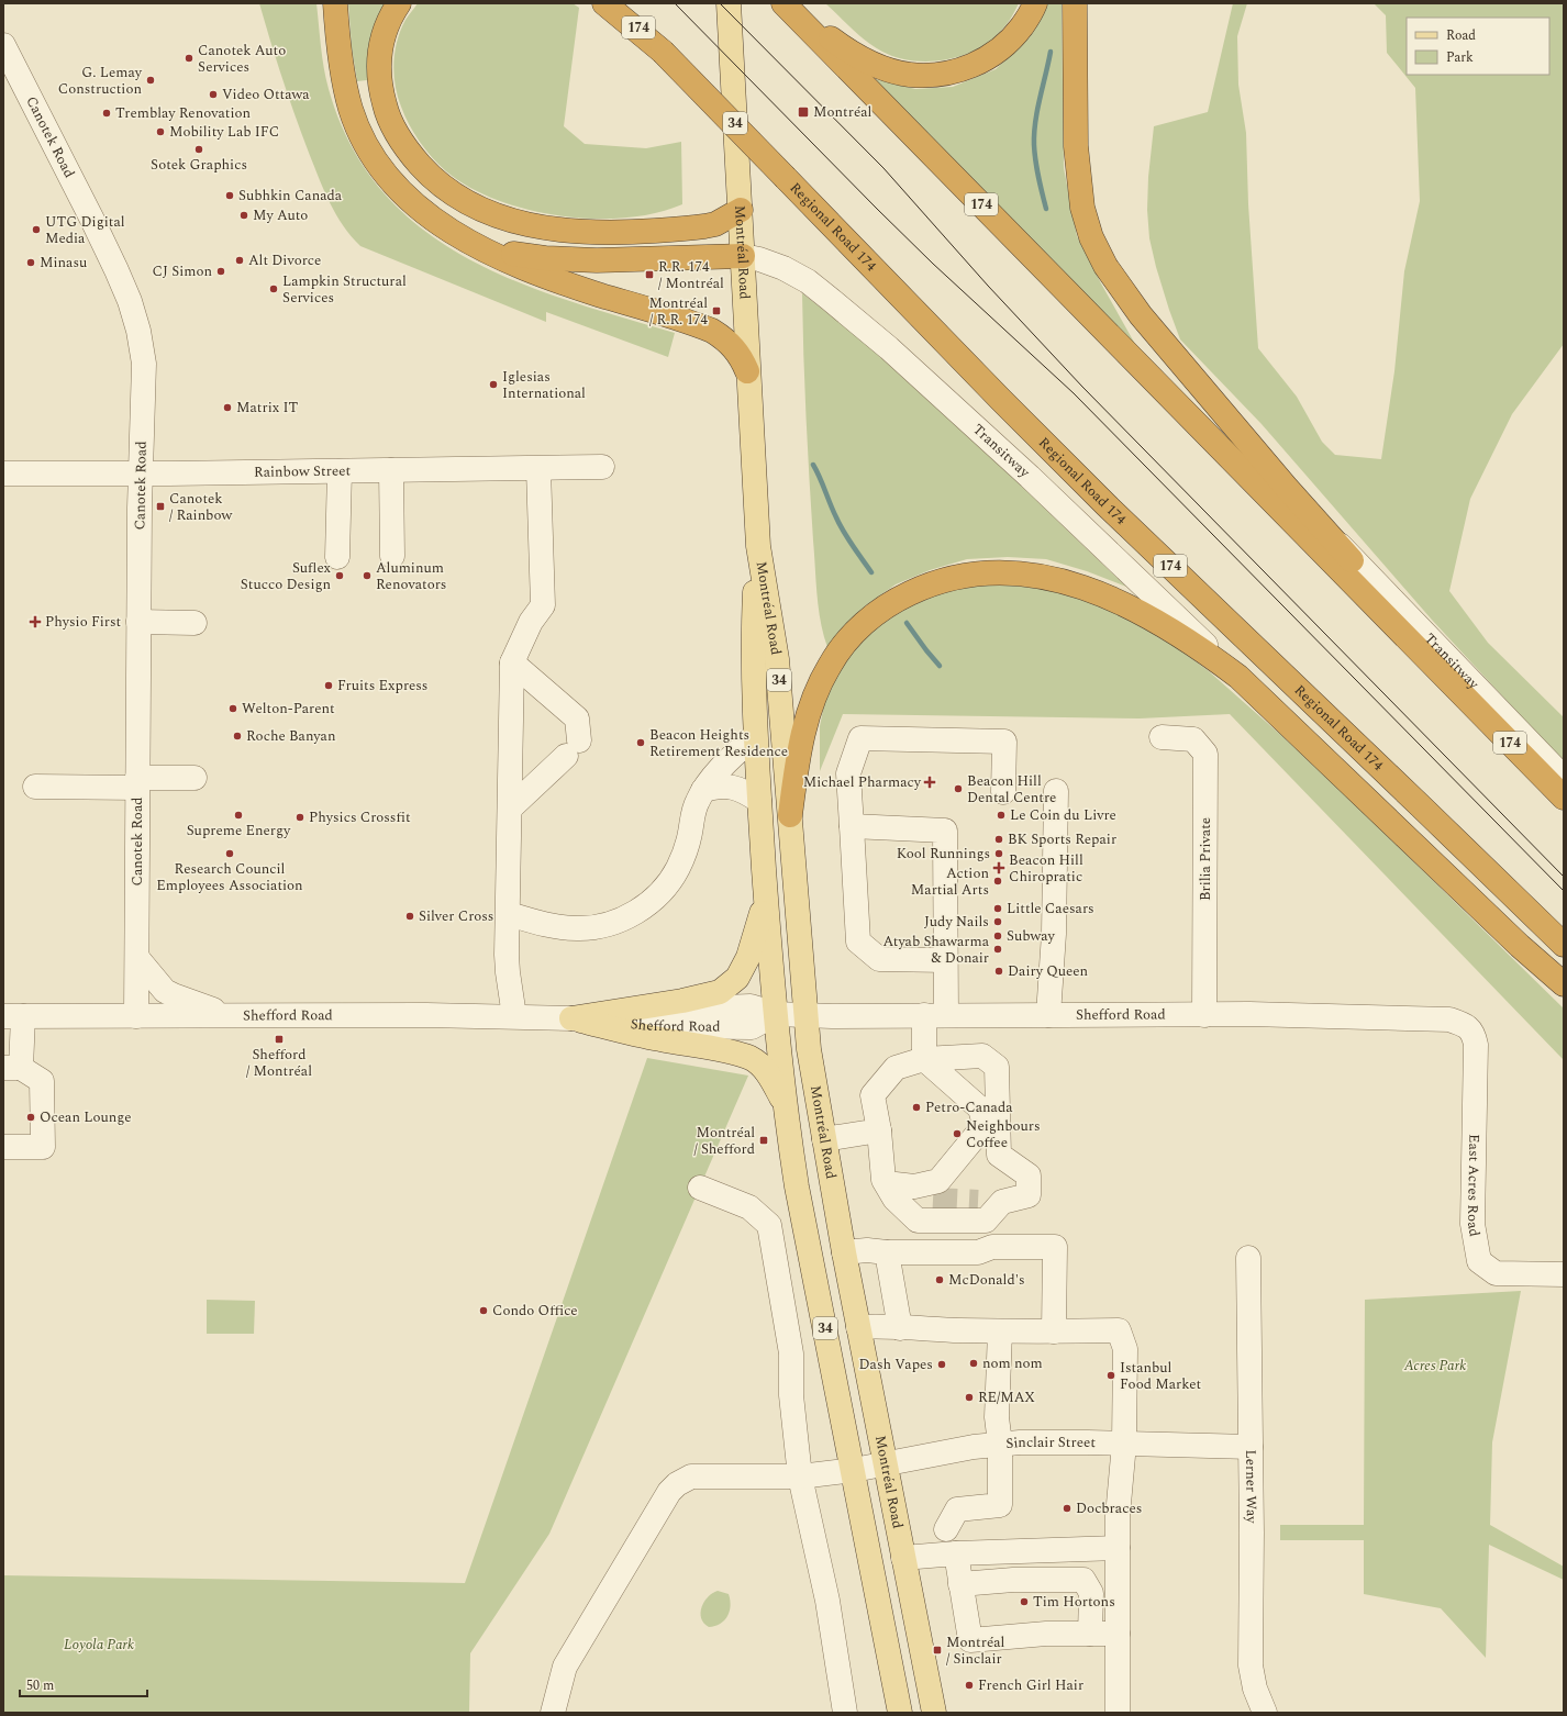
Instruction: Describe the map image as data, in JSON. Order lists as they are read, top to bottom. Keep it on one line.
{"streets":{"highway":["174","Regional Road 174"],"main road":["34","Montréal Road"],"street":["Canotek Road","Transitway","Rainbow Street","Brilia Private","Shefford Road","East Acres Road","Sinclair Street","Lerner Way"]},"crossings":[["174","Transitway"],["Canotek Road","Rainbow Street"],["Canotek Road","Shefford Road"],["Montréal Road","Transitway"],["Montréal Road","Shefford Road"],["Montréal Road","Sinclair Street"],["Brilia Private","Shefford Road"],["Shefford Road","East Acres Road"],["Sinclair Street","Lerner Way"]],"parks":["Acres Park","Loyola Park"],"places":{"other":["Canotek Auto Services","G. Lemay Construction","Video Ottawa","Tremblay Renovation","Mobility Lab IFC","Sotek Graphics","Subhkin Canada","My Auto","UTG Digital Media","Alt Divorce","Minasu","CJ Simon","Lampkin Structural Services","Iglesias International","Matrix IT","Suflex Stucco Design","Aluminum Renovators","Fruits Express","Welton-Parent","Roche Banyan","Beacon Heights Retirement Residence","Beacon Hill Dental Centre","Supreme Energy","Le Coin du Livre","Physics Crossfit","BK Sports Repair","Research Council Employees Association","Kool Runnings","Action Martial Arts","Little Caesars","Silver Cross","Judy Nails","Subway","Atyab Shawarma & Donair","Dairy Queen","Petro-Canada","Ocean Lounge","Neighbours Coffee","McDonald's","Condo Office","nom nom","Dash Vapes","Istanbul Food Market","RE/MAX","Docbraces","Tim Hortons","French Girl Hair"],"transit":["Montréal","R.R. 174 / Montréal","Montréal / R.R. 174","Canotek / Rainbow","Shefford / Montréal","Montréal / Shefford","Montréal / Sinclair"],"health":["Physio First","Michael Pharmacy","Beacon Hill Chiropratic"]},"legend":["Road","Park"],"scale_bar":"50 m"}
